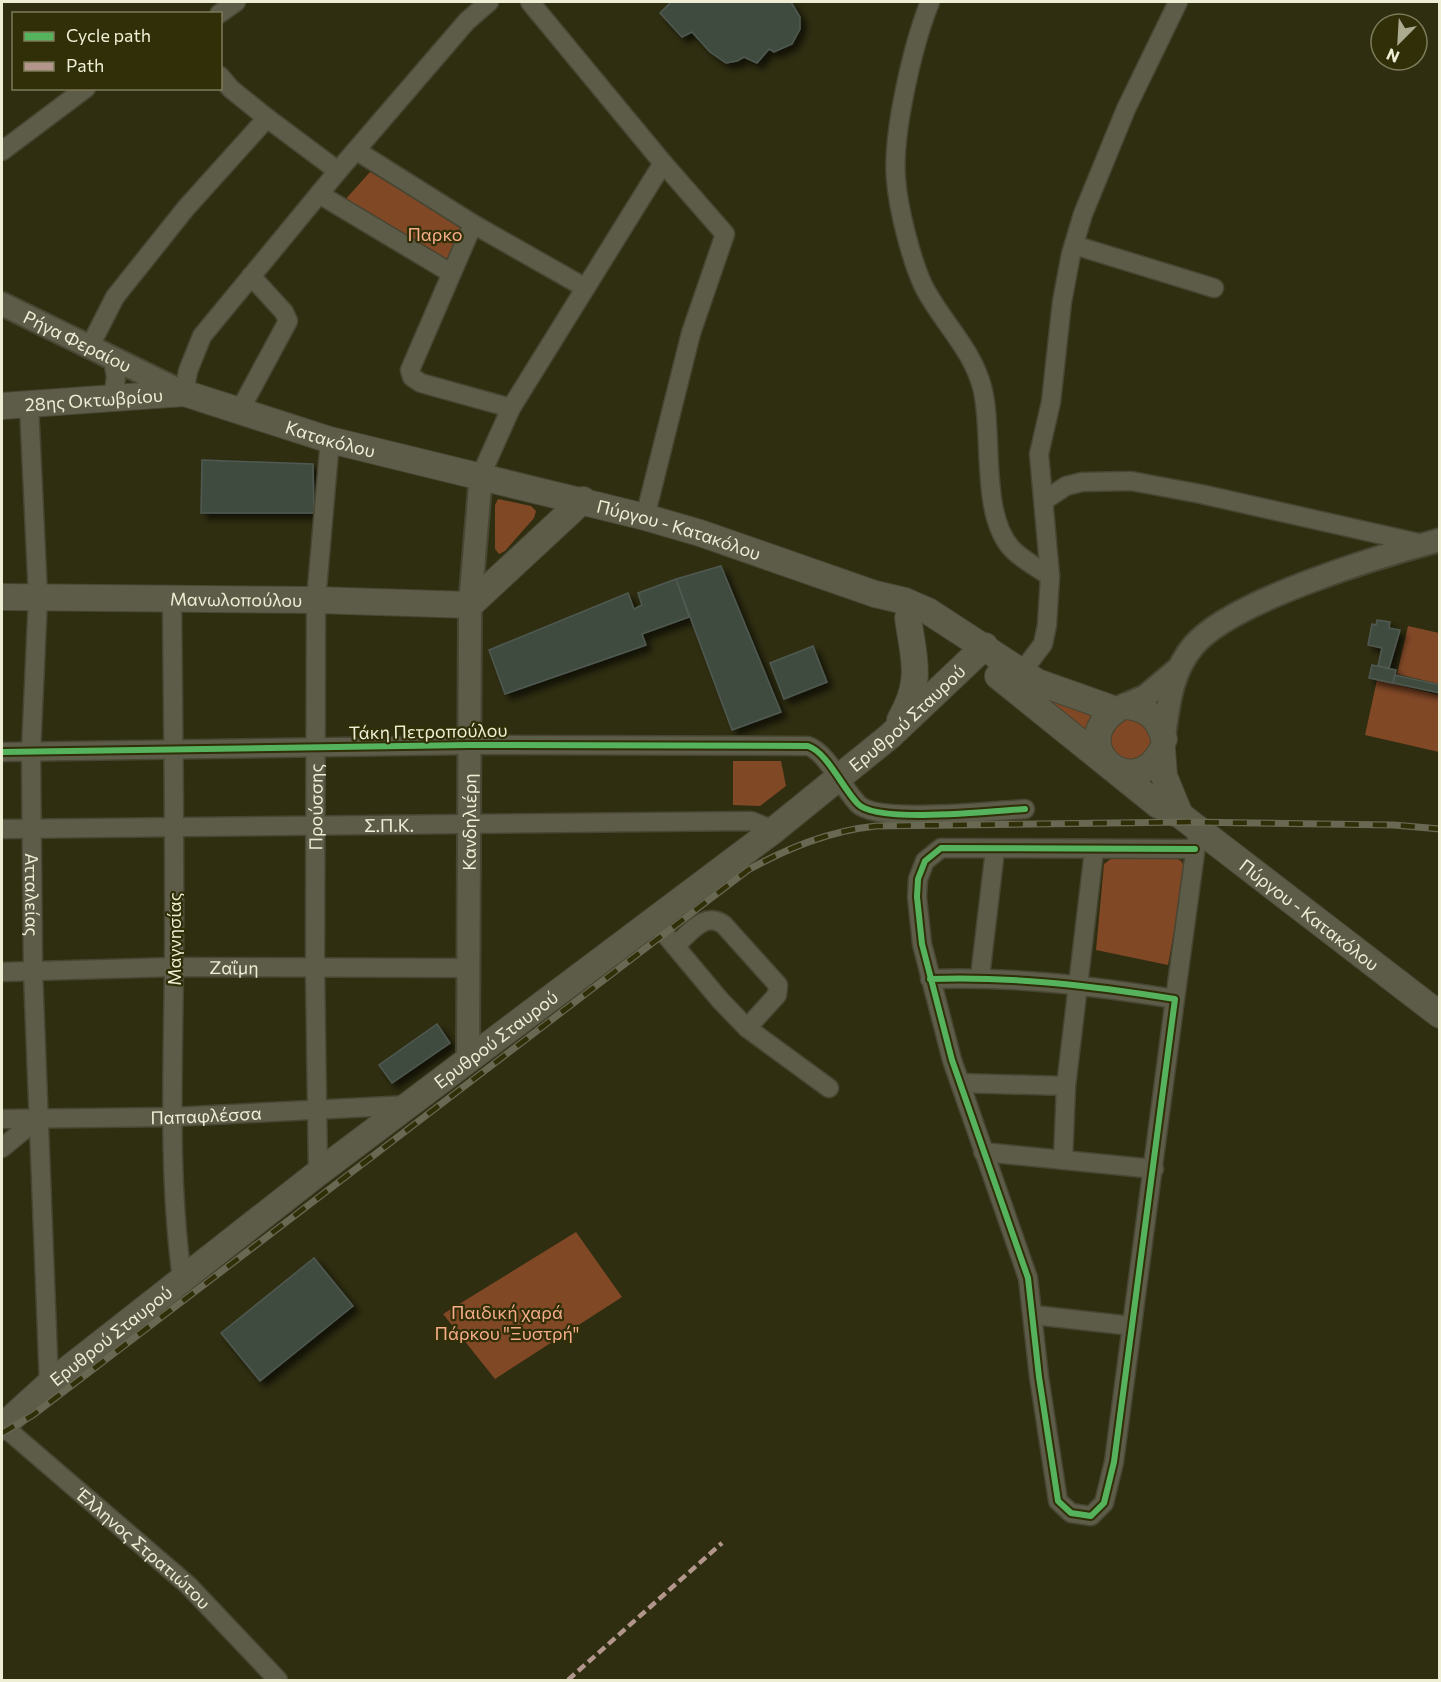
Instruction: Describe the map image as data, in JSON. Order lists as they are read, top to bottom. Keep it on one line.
{"streets":{"main road":["28ης Οκτωβρίου","Κατακόλου","Πύργου - Κατακόλου","Μανωλοπούλου","Ερυθρού Σταυρού"],"street":["Ρήγα Φεραίου","Τάκη Πετροπούλου","Προύσσης","Κανδηλιέρη","Σ.Π.Κ.","Ατταλείας","Μαγνησίας","Ζαΐμη","Παπαφλέσσα","Έλληνος Στρατιώτου"]},"crossings":[["Ρήγα Φεραίου","28ης Οκτωβρίου"],["Ρήγα Φεραίου","Κατακόλου"],["28ης Οκτωβρίου","Κατακόλου"],["28ης Οκτωβρίου","Ατταλείας"],["Κατακόλου","Πύργου - Κατακόλου"],["Κατακόλου","Προύσσης"],["Κατακόλου","Κανδηλιέρη"],["Πύργου - Κατακόλου","Ερυθρού Σταυρού"],["Πύργου - Κατακόλου","Κανδηλιέρη"],["Μανωλοπούλου","Προύσσης"],["Μανωλοπούλου","Κανδηλιέρη"],["Μανωλοπούλου","Ατταλείας"],["Μανωλοπούλου","Μαγνησίας"],["Ερυθρού Σταυρού","Τάκη Πετροπούλου"],["Ερυθρού Σταυρού","Προύσσης"],["Ερυθρού Σταυρού","Κανδηλιέρη"],["Ερυθρού Σταυρού","Σ.Π.Κ."],["Ερυθρού Σταυρού","Ατταλείας"],["Ερυθρού Σταυρού","Μαγνησίας"],["Ερυθρού Σταυρού","Παπαφλέσσα"],["Ερυθρού Σταυρού","Έλληνος Στρατιώτου"],["Τάκη Πετροπούλου","Προύσσης"],["Τάκη Πετροπούλου","Κανδηλιέρη"],["Τάκη Πετροπούλου","Ατταλείας"],["Τάκη Πετροπούλου","Μαγνησίας"],["Προύσσης","Σ.Π.Κ."],["Προύσσης","Ζαΐμη"],["Προύσσης","Παπαφλέσσα"],["Κανδηλιέρη","Σ.Π.Κ."],["Κανδηλιέρη","Ζαΐμη"],["Σ.Π.Κ.","Ατταλείας"],["Σ.Π.Κ.","Μαγνησίας"],["Ατταλείας","Ζαΐμη"],["Ατταλείας","Παπαφλέσσα"],["Μαγνησίας","Ζαΐμη"],["Μαγνησίας","Παπαφλέσσα"]],"parks":["Παρκο","Παιδική χαρά Πάρκου \"Ξυστρή\""],"legend":["Cycle path","Path"],"north":"bottom left"}
